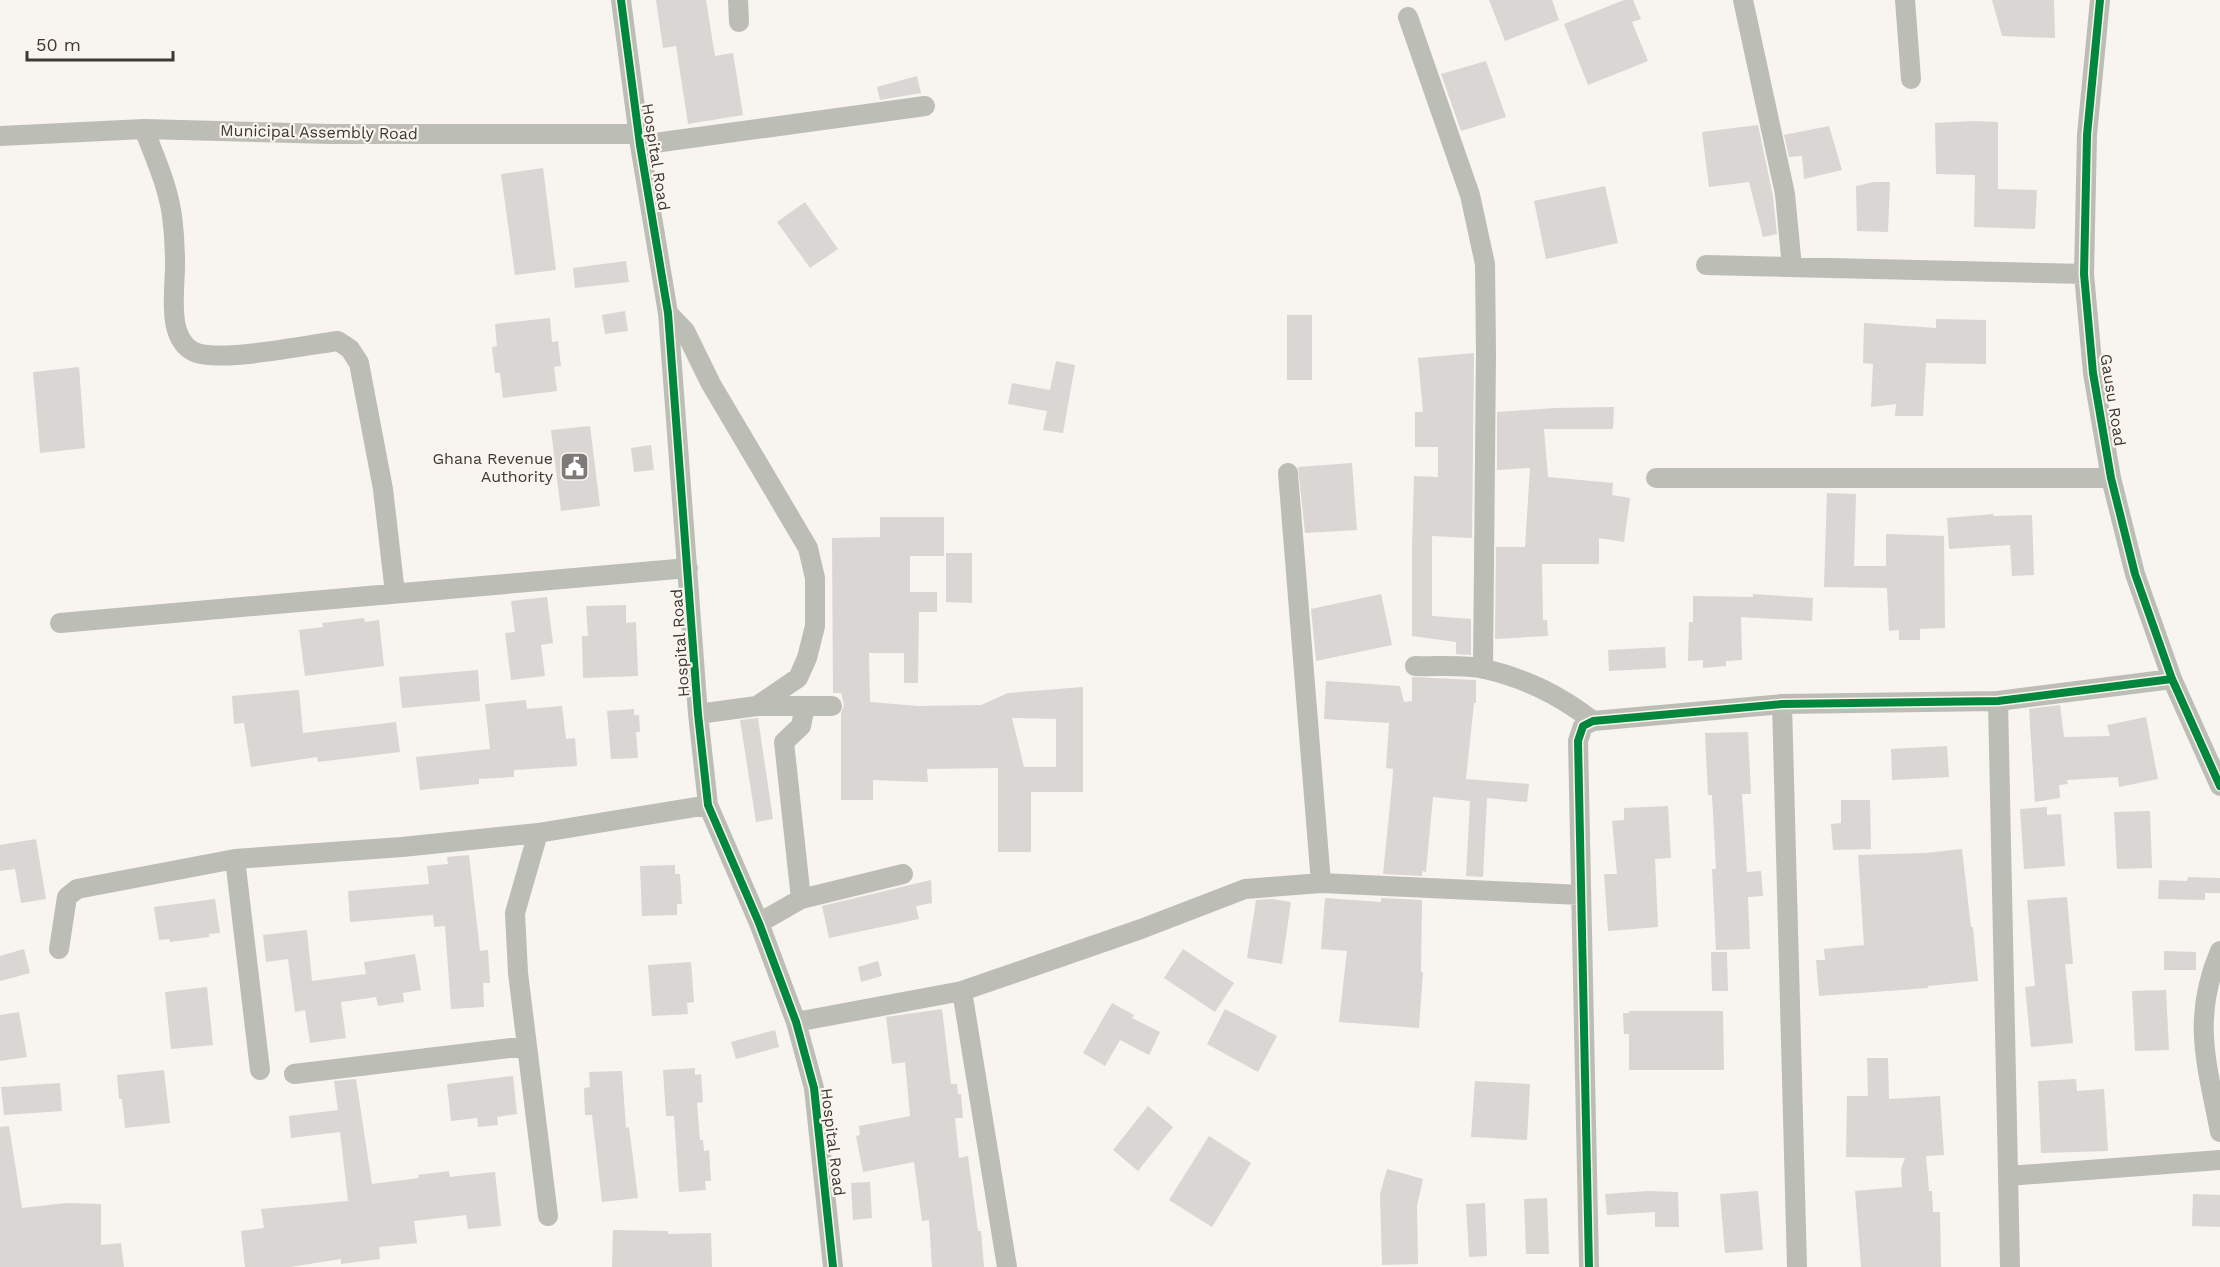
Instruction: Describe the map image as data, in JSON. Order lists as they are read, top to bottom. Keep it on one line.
{"streets":{"street":["Municipal Assembly Road","Hospital Road","Gausu Road"]},"crossings":[["Municipal Assembly Road","Hospital Road"]],"places":{"public building":["Ghana Revenue Authority"]},"scale_bar":"50 m"}
